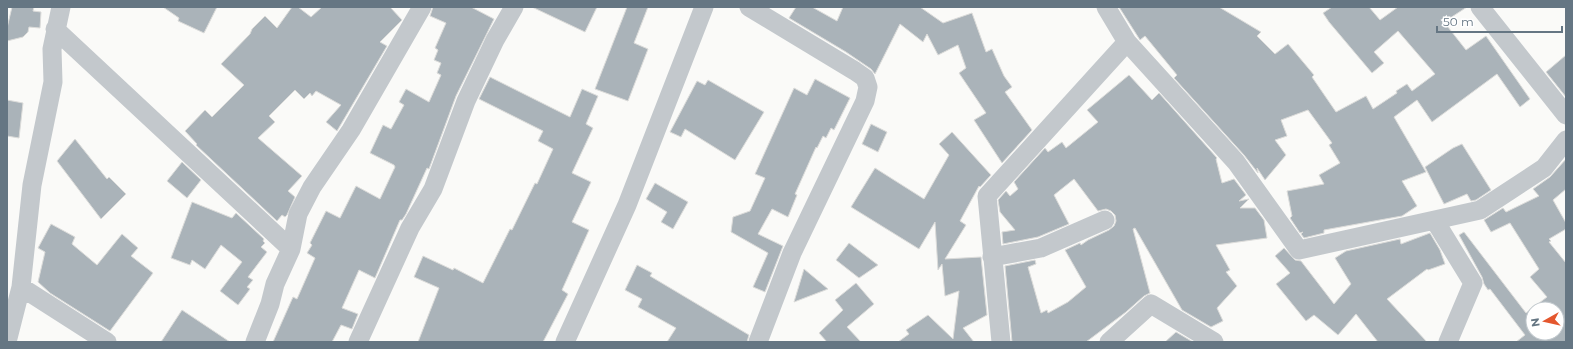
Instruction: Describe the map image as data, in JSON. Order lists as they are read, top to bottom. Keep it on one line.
{"scale_bar":"50 m","north":"left"}
